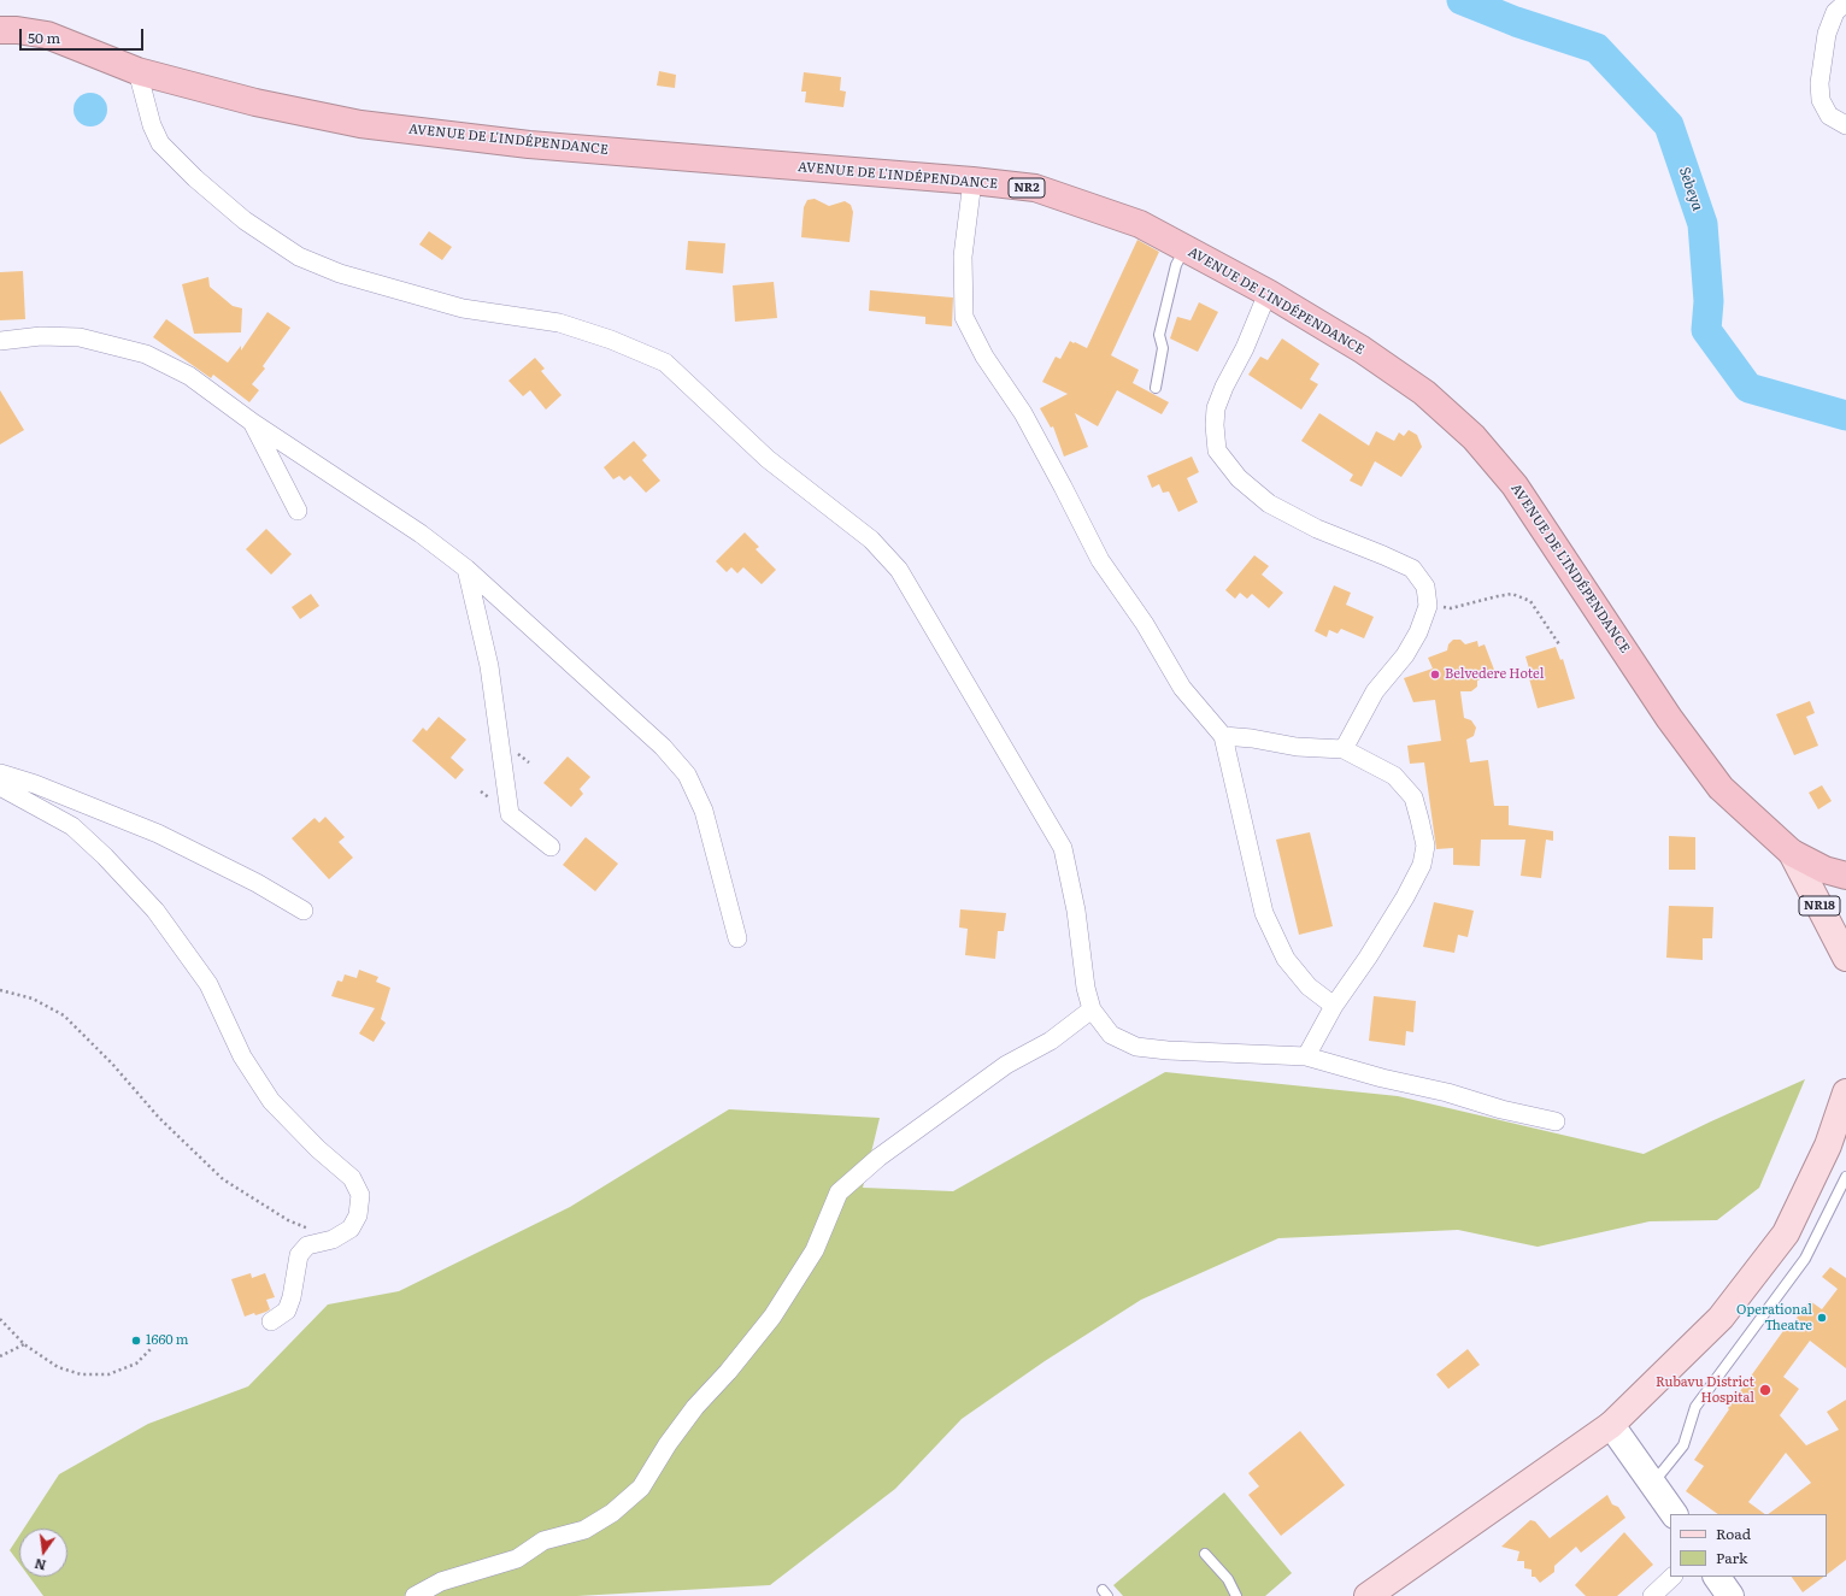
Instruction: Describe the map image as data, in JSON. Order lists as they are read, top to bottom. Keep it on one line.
{"streets":{"highway":["AVENUE DE L'INDÉPENDANCE","NR2"],"main road":["NR18"]},"crossings":[["AVENUE DE L'INDÉPENDANCE","NR18"]],"water":["Sebeya"],"places":["Belvedere Hotel","Operational Theatre","1660 m","Rubavu District Hospital"],"legend":["Road","Park"],"scale_bar":"50 m","north":"bottom"}
